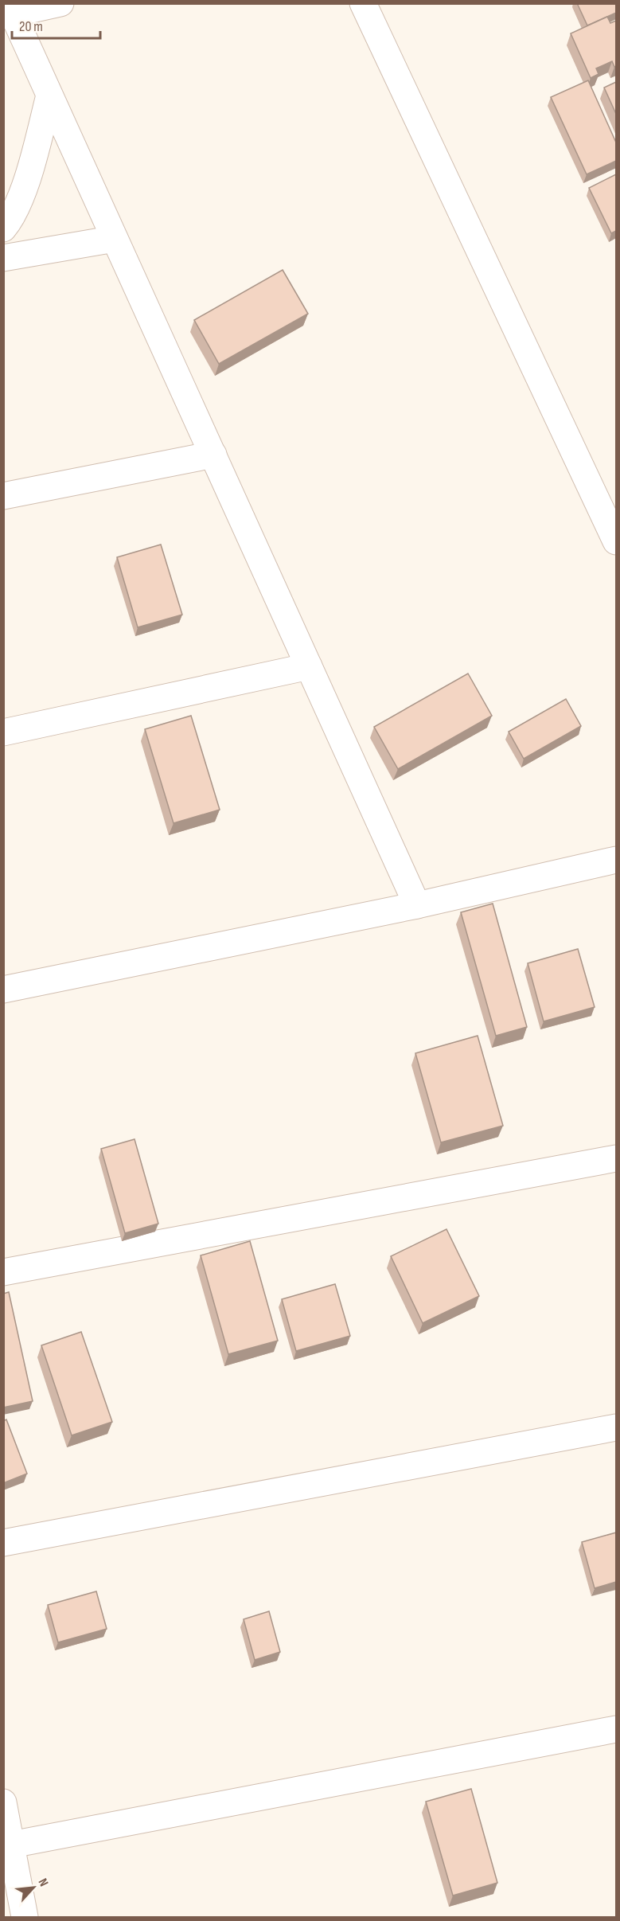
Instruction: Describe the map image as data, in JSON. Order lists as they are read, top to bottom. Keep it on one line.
{"scale_bar":"20 m","north":"top right"}
